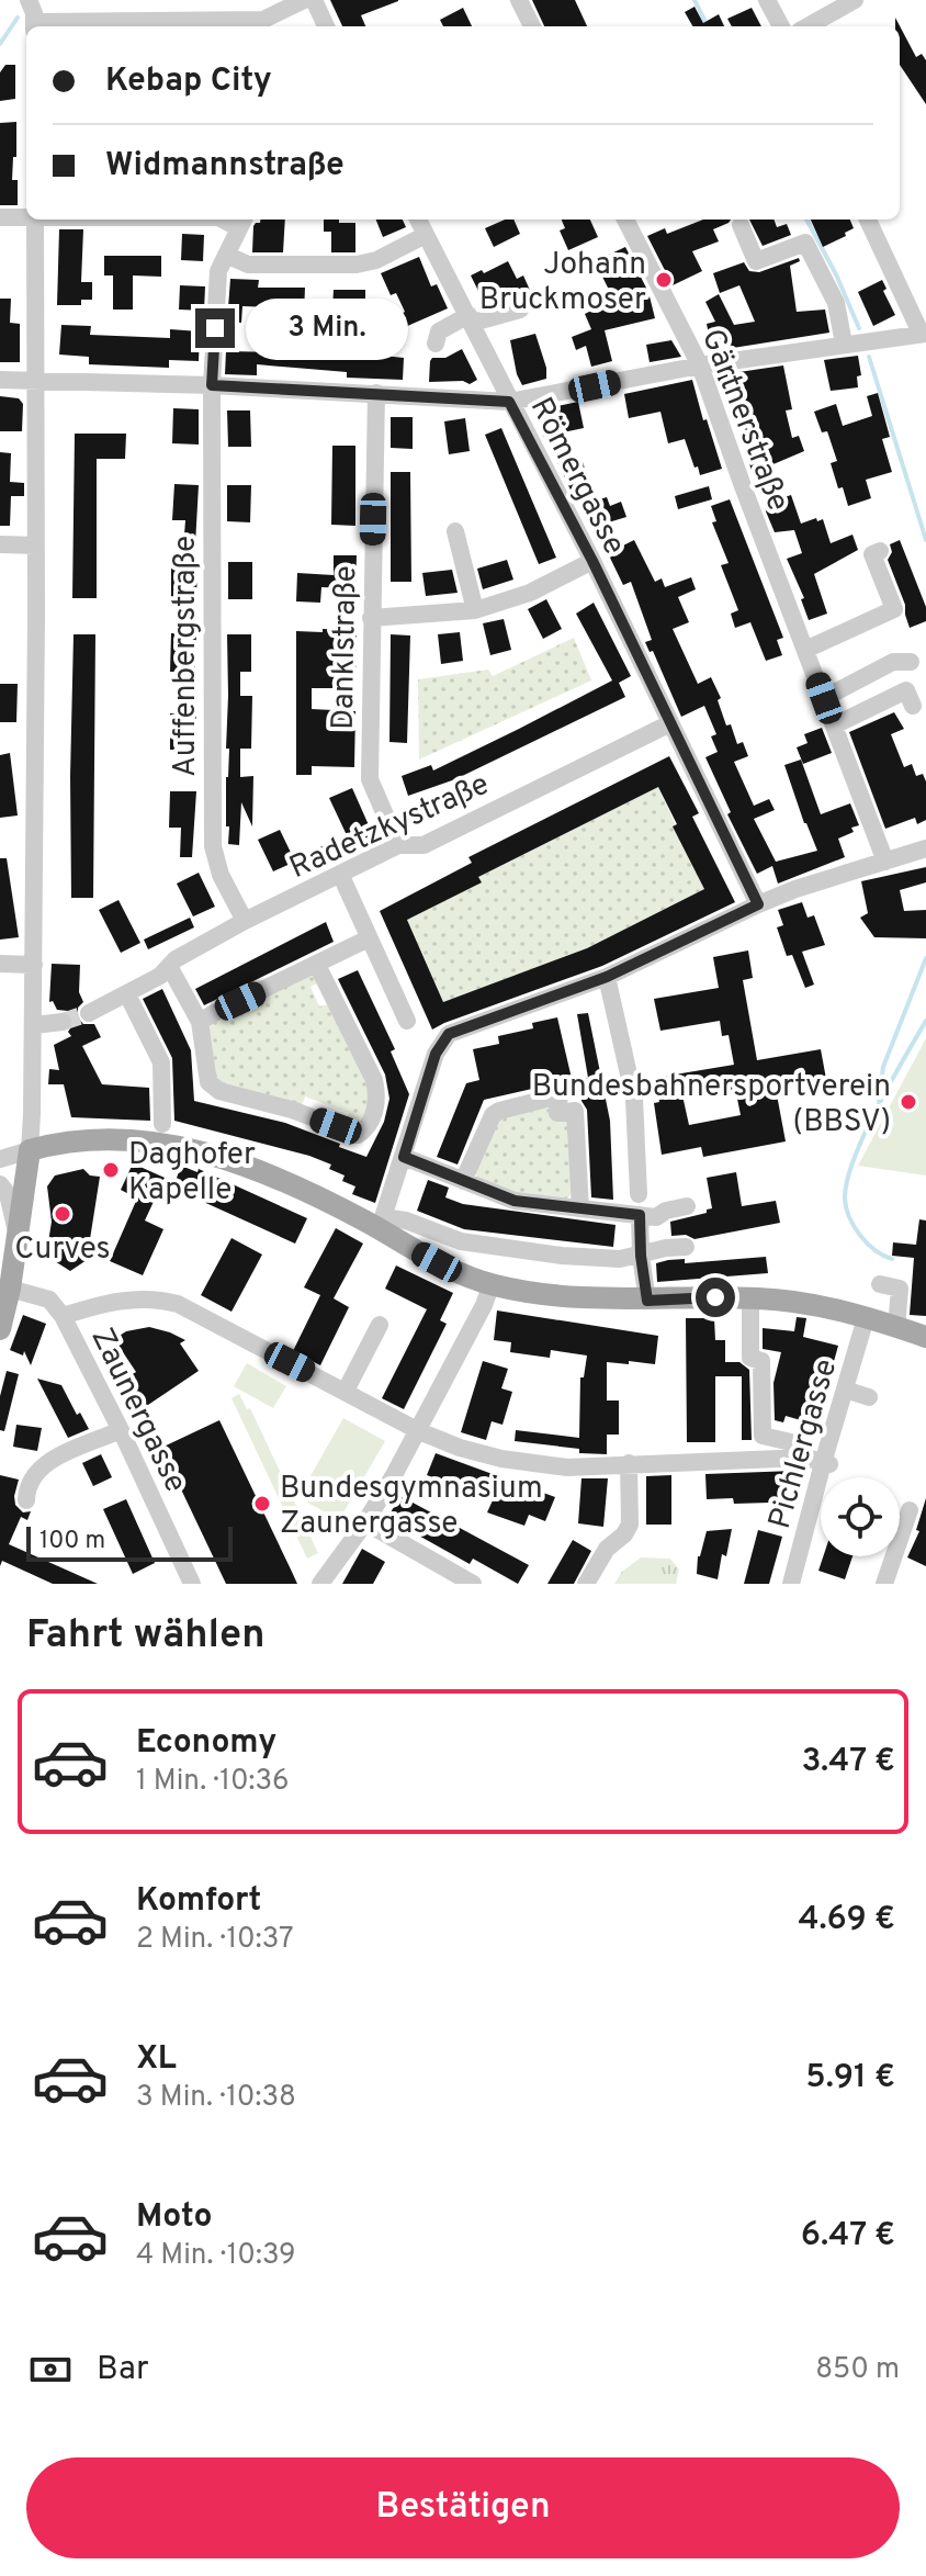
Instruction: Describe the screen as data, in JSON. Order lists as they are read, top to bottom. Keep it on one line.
{"streets":{"street":["Gärtnerstraße","Römergasse","Danklstraße","Auffenbergstraße","Radetzkystraße","Zaunergasse","Pichlergasse"]},"crossings":[["Römergasse","Radetzkystraße"],["Danklstraße","Radetzkystraße"],["Auffenbergstraße","Radetzkystraße"]],"places":["Johann Bruckmoser","Bundesbahnersportverein (BBSV)","Daghofer Kapelle","Curves","Bundesgymnasium Zaunergasse"],"scale_bar":"100 m","page":{"banner":["Kebap City","Widmannstraße"],"bubble":"3 Min.","scale":"100 m","heading":"Fahrt wählen","list":[{"name":"Economy","note":"1 Min. · 10:36","value":"3.47 €"},{"name":"Komfort","note":"2 Min. · 10:37","value":"4.69 €"},{"name":"XL","note":"3 Min. · 10:38","value":"5.91 €"},{"name":"Moto","note":"4 Min. · 10:39","value":"6.47 €"}],"pay":["Bar","850 m"],"buttons":"Bestätigen"}}
